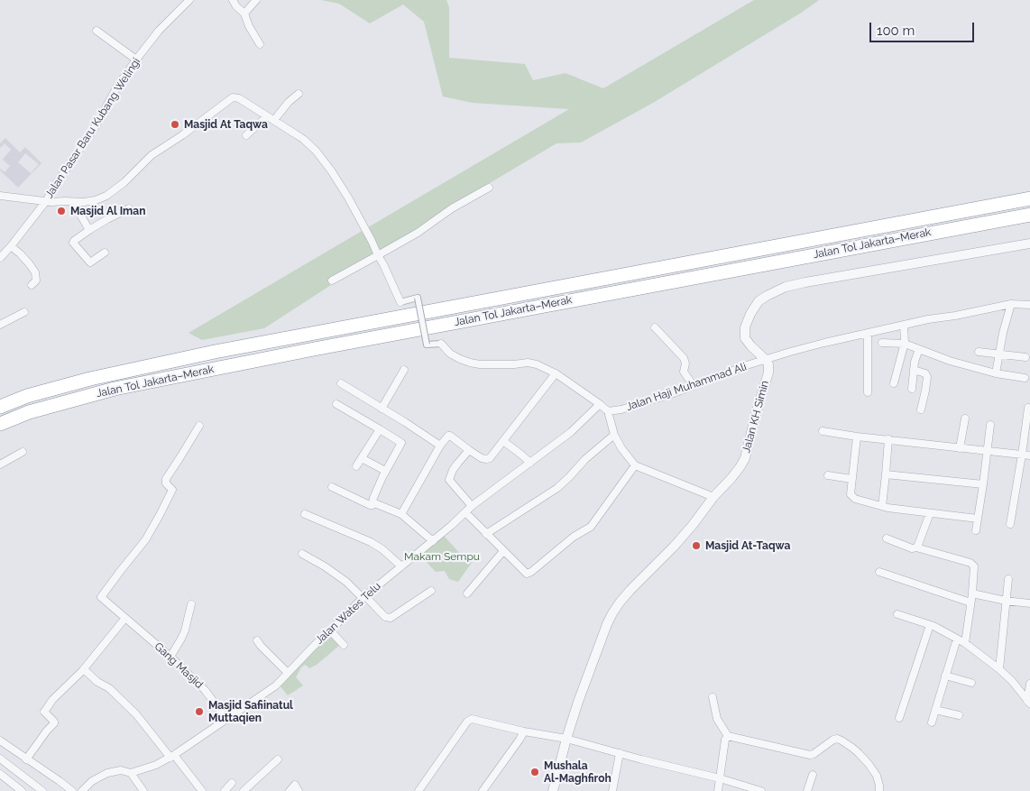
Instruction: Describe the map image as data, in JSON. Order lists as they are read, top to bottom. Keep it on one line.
{"streets":{"highway":["Jalan Tol Jakarta–Merak"],"street":["Jalan Pasar Baru Kubang Welingi","Jalan Haji Muhammad Ali","Jalan KH Simin","Jalan Wates Telu","Gang Masjid"]},"crossings":[["Jalan Haji Muhammad Ali","Jalan KH Simin"],["Jalan Wates Telu","Gang Masjid"]],"parks":["Makam Sempu"],"places":["Masjid At Taqwa","Masjid Al Iman","Masjid At-Taqwa","Masjid Safiinatul Muttaqien","Mushala Al-Maghfiroh"],"scale_bar":"100 m"}
